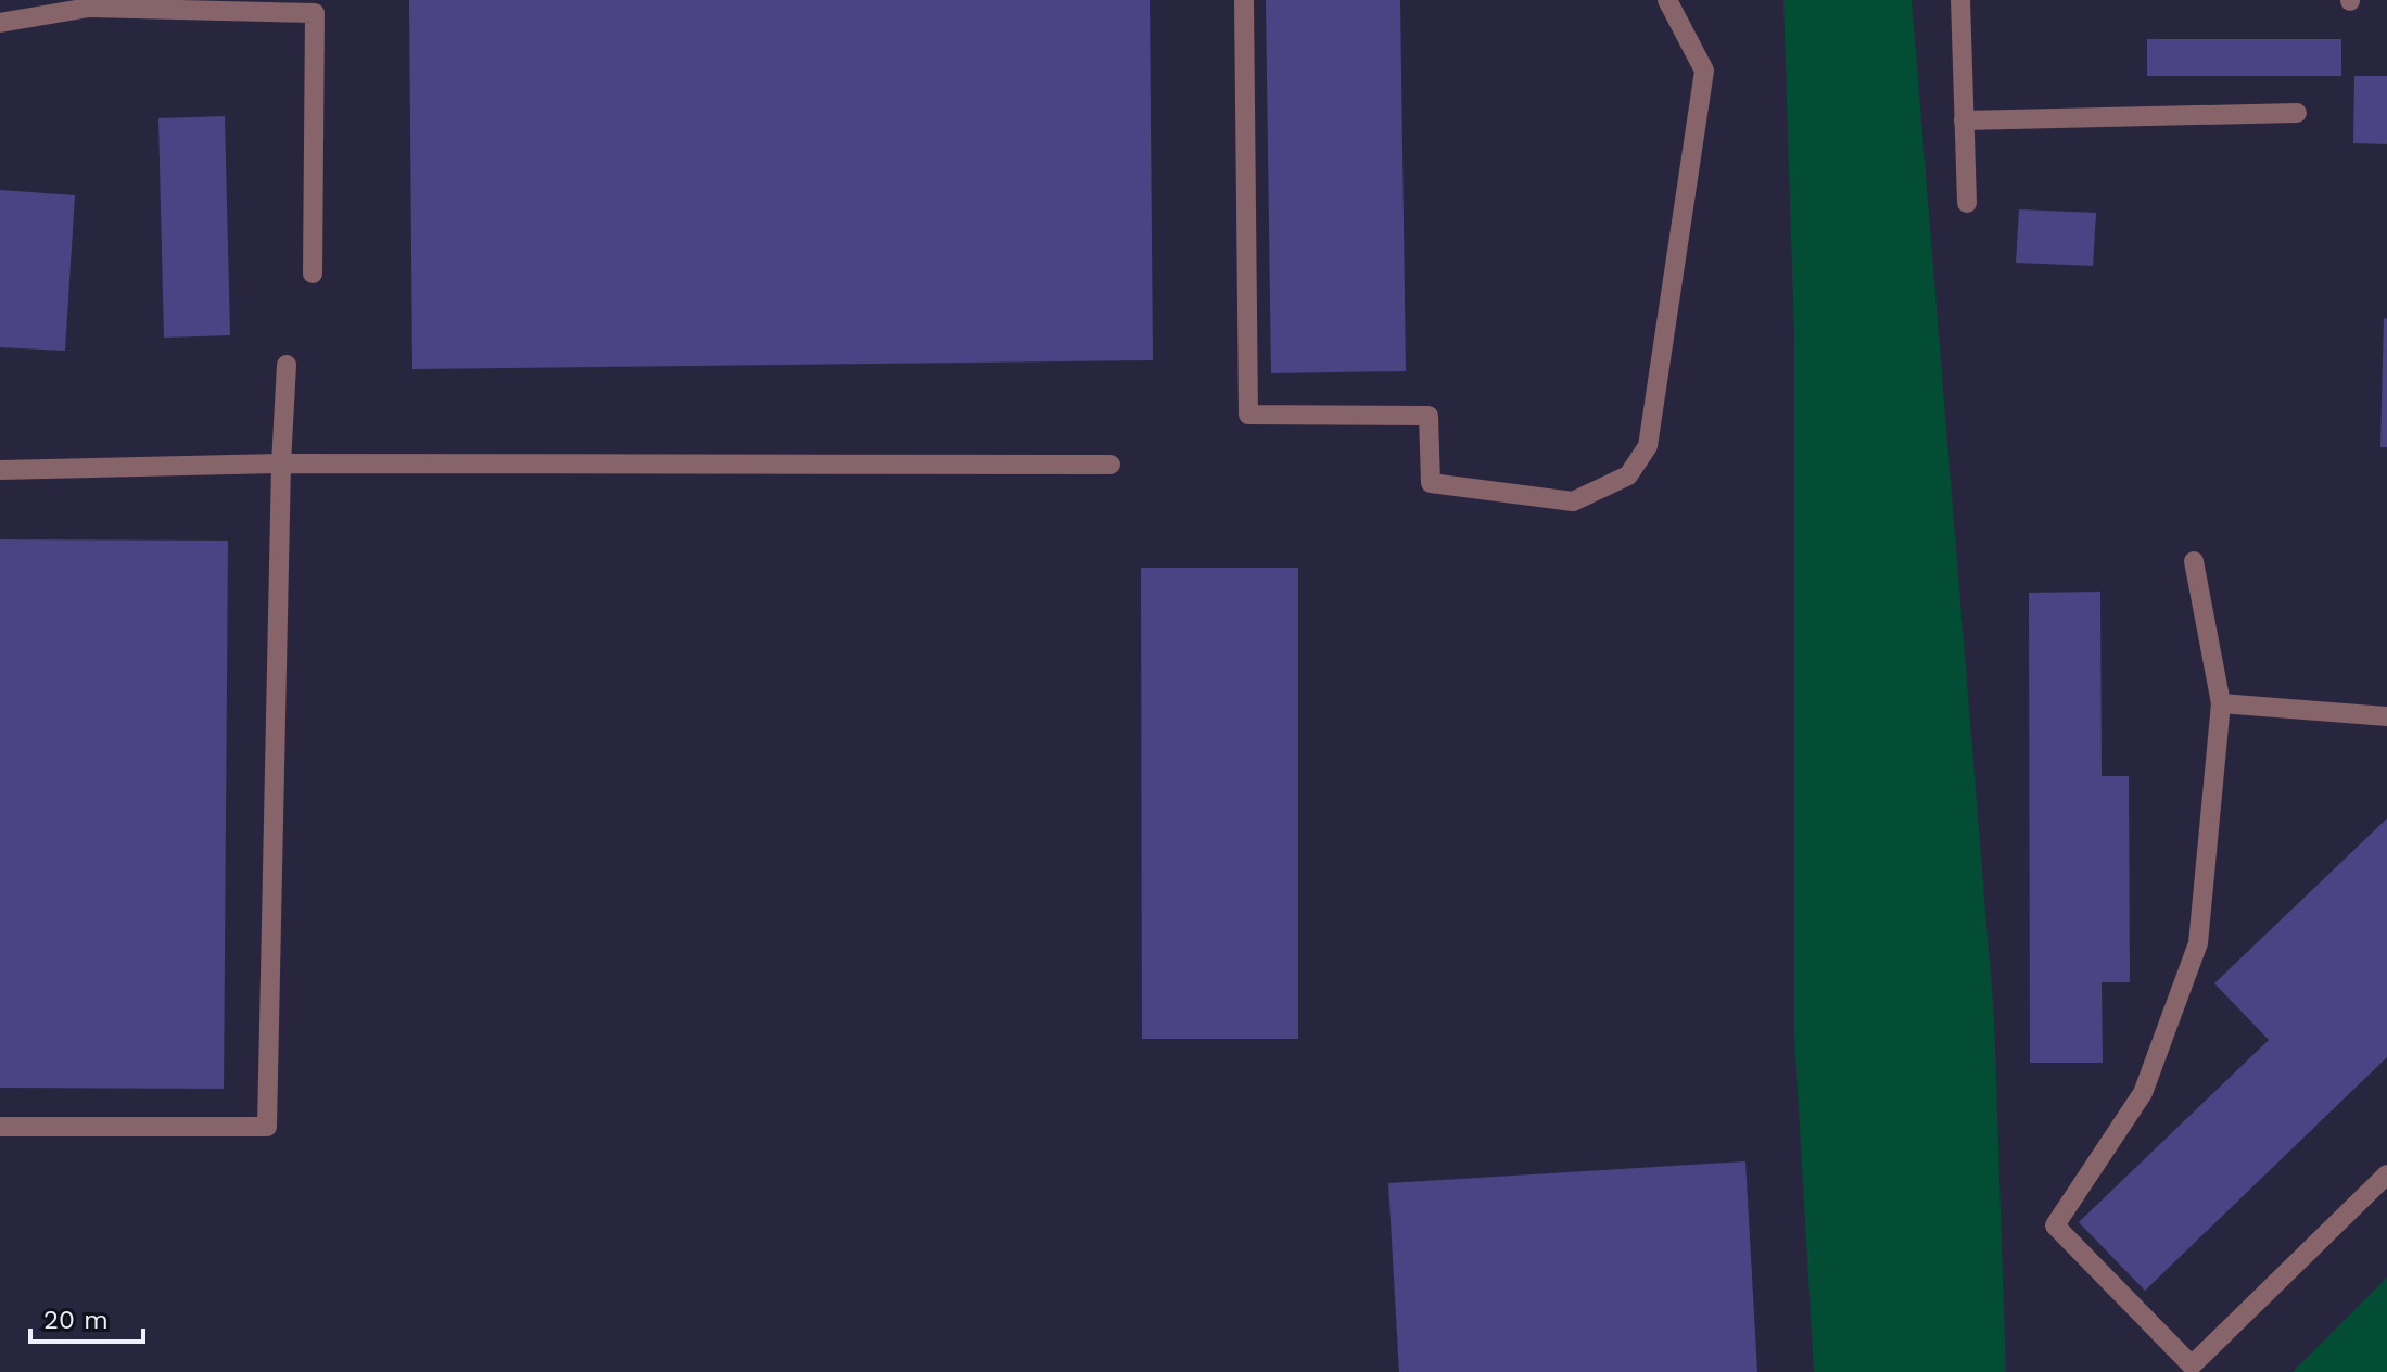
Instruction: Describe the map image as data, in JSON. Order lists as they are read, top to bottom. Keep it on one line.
{"scale_bar":"20 m"}
